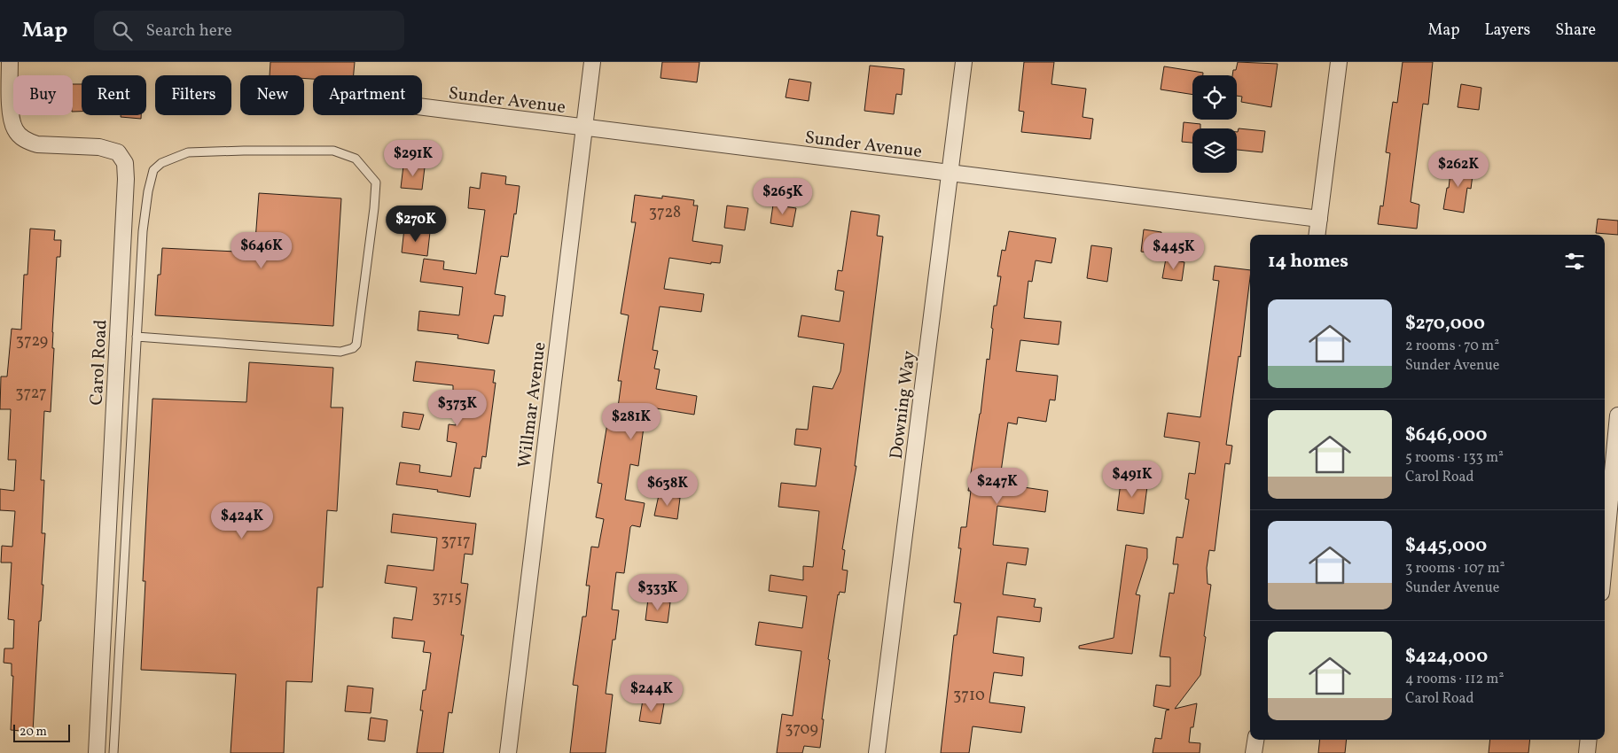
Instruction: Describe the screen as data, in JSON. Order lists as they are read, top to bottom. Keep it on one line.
{"streets":{"street":["Sunder Avenue","Carol Road","Willmar Avenue","Downing Way"]},"crossings":[["Sunder Avenue","Willmar Avenue"],["Sunder Avenue","Downing Way"]],"house_numbers":["3728","3729","3727","3717","3715","3710","3709"],"scale_bar":"20 m","page":{"header":"Map","search":"Search here","nav":["Map","Layers","Share"],"chip":["Buy","Rent","Filters","New","Apartment"],"price":["$291K","$262K","$265K","$270K","$646K","$445K","$373K","$281K","$491K","$247K","$638K","$424K","$333K","$244K"],"heading":"14 homes","list":[{"name":"$270,000","note":"2 rooms · 70 m² · Sunder Avenue"},{"name":"$646,000","note":"5 rooms · 133 m² · Carol Road"},{"name":"$445,000","note":"3 rooms · 107 m² · Sunder Avenue"},{"name":"$424,000","note":"4 rooms · 112 m² · Carol Road"}],"scale":"20 m"}}
